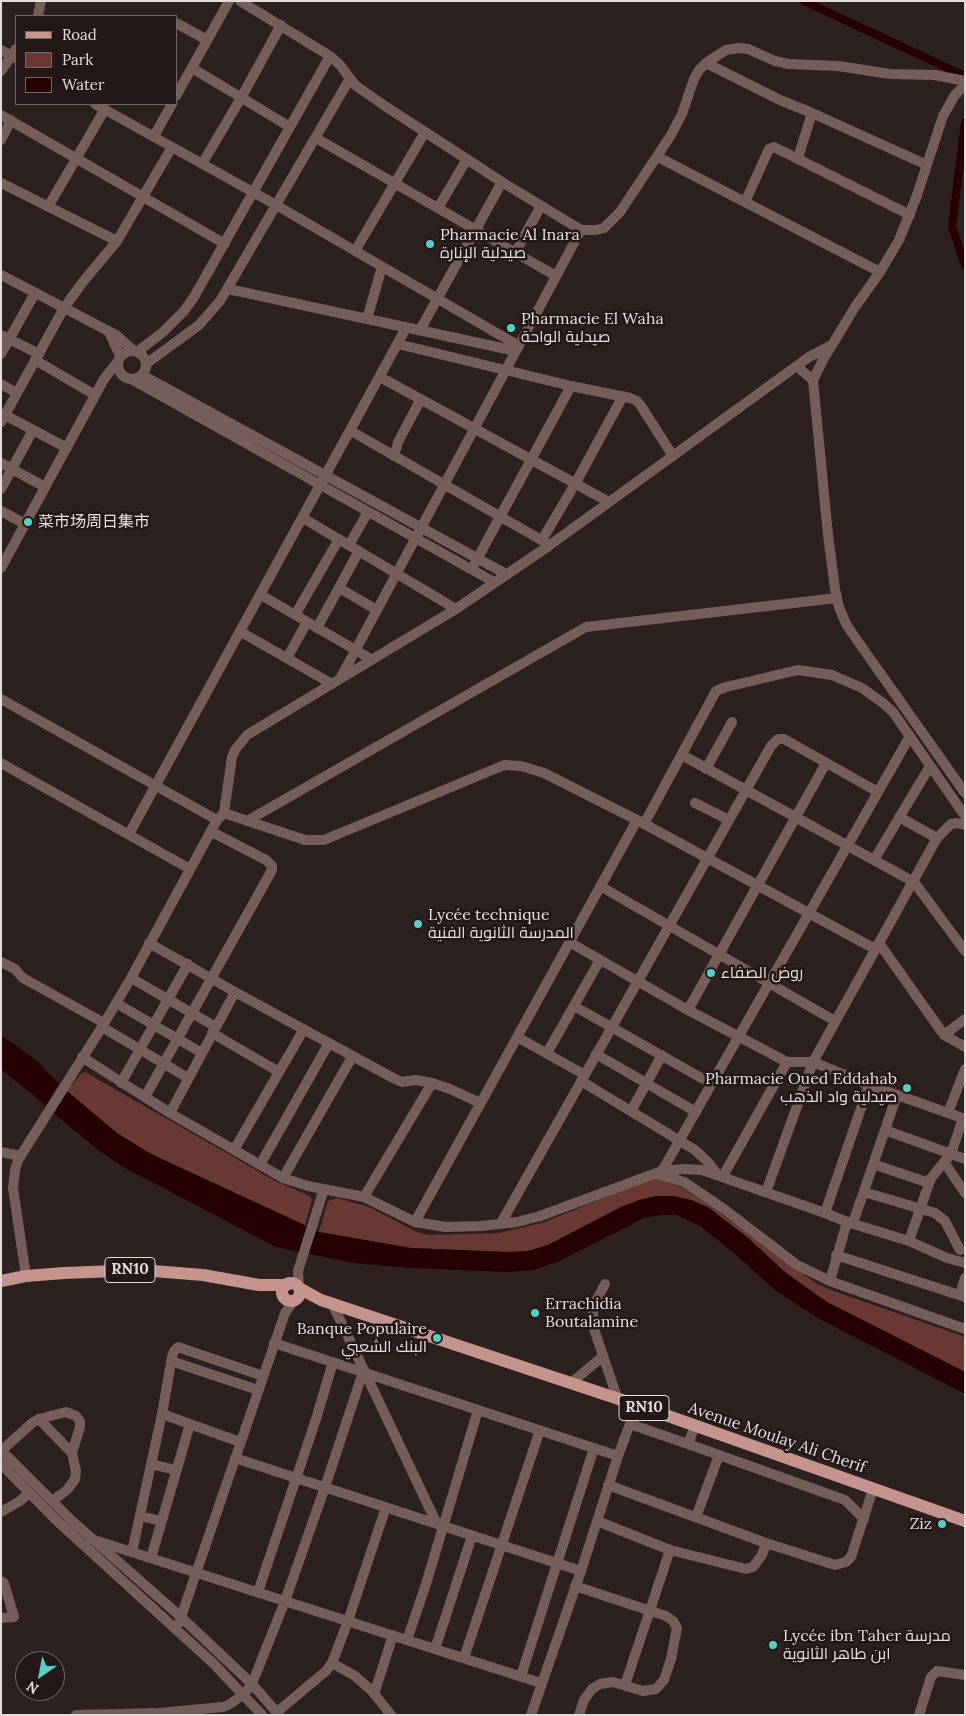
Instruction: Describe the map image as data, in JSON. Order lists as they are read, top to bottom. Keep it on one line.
{"streets":{"main road":["RN10","Avenue Moulay Ali Cherif"]},"crossings":[["RN10","Avenue Moulay Ali Cherif"]],"places":["Pharmacie Al Inara صيدلية الإنارة","Pharmacie El Waha صيدلية الواحة","菜市场周日集市","Lycée technique المدرسة الثانوية الفنية","روض الصفاء","Pharmacie Oued Eddahab صيدلية واد الذهب","Errachidia Boutalamine","Banque Populaire البنك الشعبي","Ziz","Lycée ibn Taher مدرسة ابن طاهر الثانوية"],"legend":["Road","Park","Water"],"north":"bottom left"}
